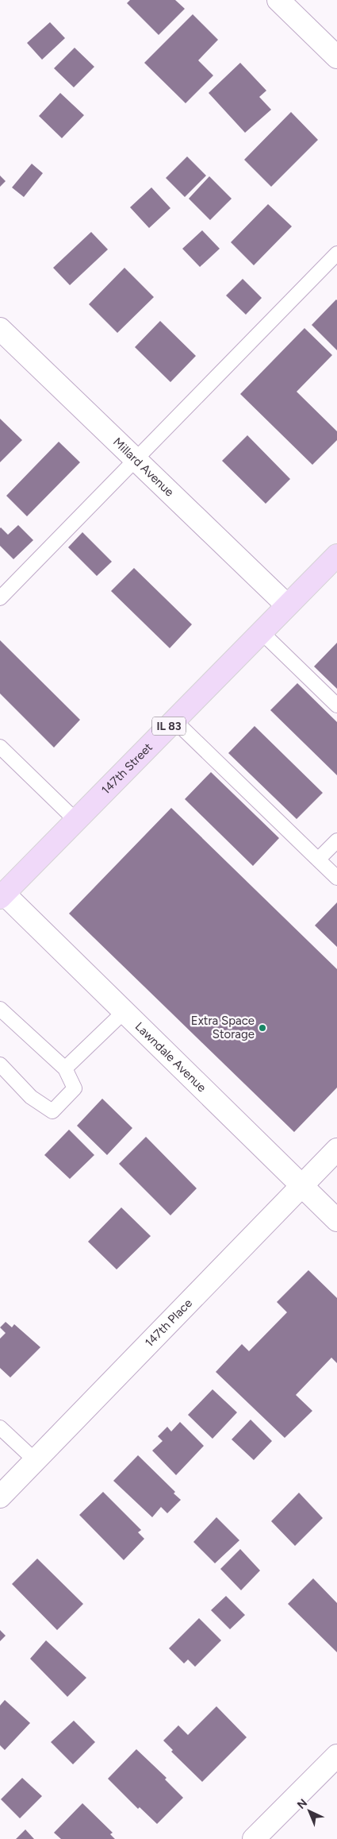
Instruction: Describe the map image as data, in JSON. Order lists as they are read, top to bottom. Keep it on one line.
{"streets":{"main road":["IL 83","147th Street"],"street":["Millard Avenue","Lawndale Avenue","147th Place"]},"crossings":[["Millard Avenue","147th Street"],["147th Street","Lawndale Avenue"],["Lawndale Avenue","147th Place"]],"places":["Extra Space Storage"],"north":"top left"}
